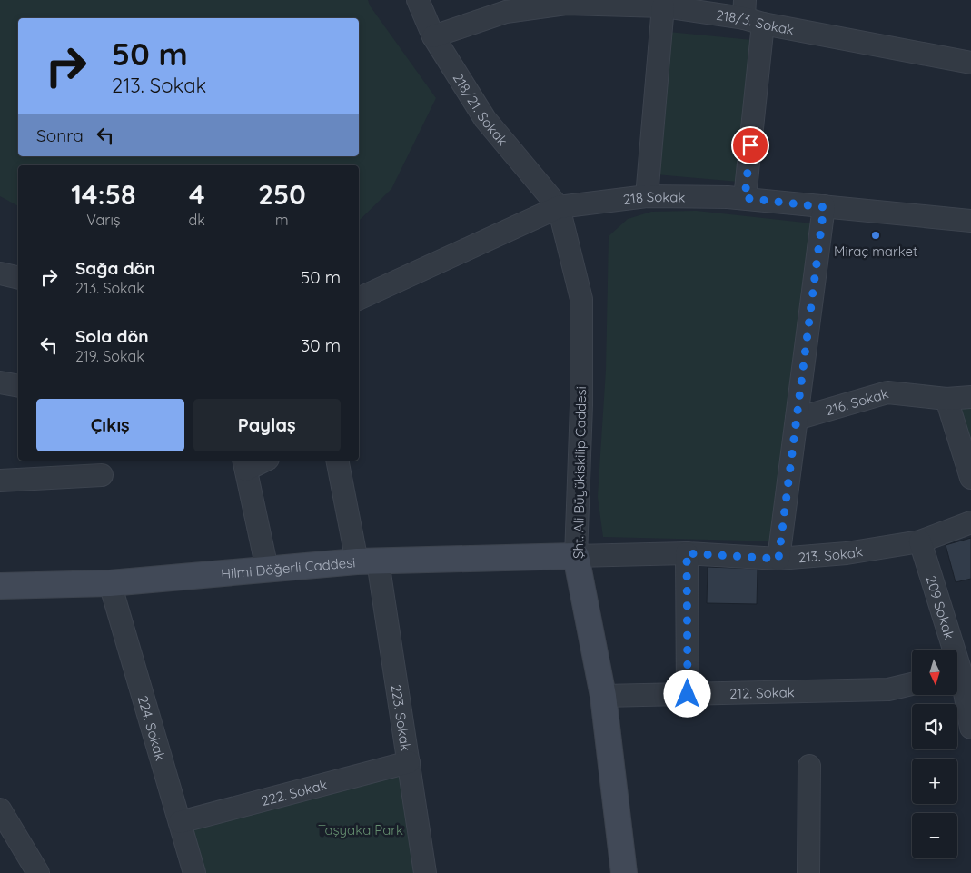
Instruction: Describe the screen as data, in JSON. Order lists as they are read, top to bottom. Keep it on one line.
{"streets":{"street":["218/3. Sokak","218/21. Sokak","218 Sokak","216. Sokak","Şht. Ali Büyükiskilip Caddesi","213. Sokak","Hilmi Döğerli Caddesi","209 Sokak","212. Sokak","223. Sokak","224. Sokak","222. Sokak"]},"crossings":[["218/3. Sokak","218/21. Sokak"],["218/21. Sokak","218 Sokak"],["218/21. Sokak","Şht. Ali Büyükiskilip Caddesi"],["218 Sokak","Şht. Ali Büyükiskilip Caddesi"],["Şht. Ali Büyükiskilip Caddesi","213. Sokak"],["Şht. Ali Büyükiskilip Caddesi","Hilmi Döğerli Caddesi"],["Şht. Ali Büyükiskilip Caddesi","212. Sokak"],["213. Sokak","Hilmi Döğerli Caddesi"],["213. Sokak","209 Sokak"],["Hilmi Döğerli Caddesi","223. Sokak"],["Hilmi Döğerli Caddesi","224. Sokak"],["223. Sokak","222. Sokak"],["224. Sokak","222. Sokak"]],"parks":["Taşyaka Park"],"places":["Miraç market"],"north":"bottom","page":{"turn":["50 m","213. Sokak"],"then":"Sonra","eta":["14:58","Varış","4","dk","250","m"],"list":[{"name":"Sağa dön","note":"213. Sokak","value":"50 m"},{"name":"Sola dön","note":"219. Sokak","value":"30 m"}],"buttons":["Çıkış","Paylaş"],"map_buttons":["+","−"]}}
